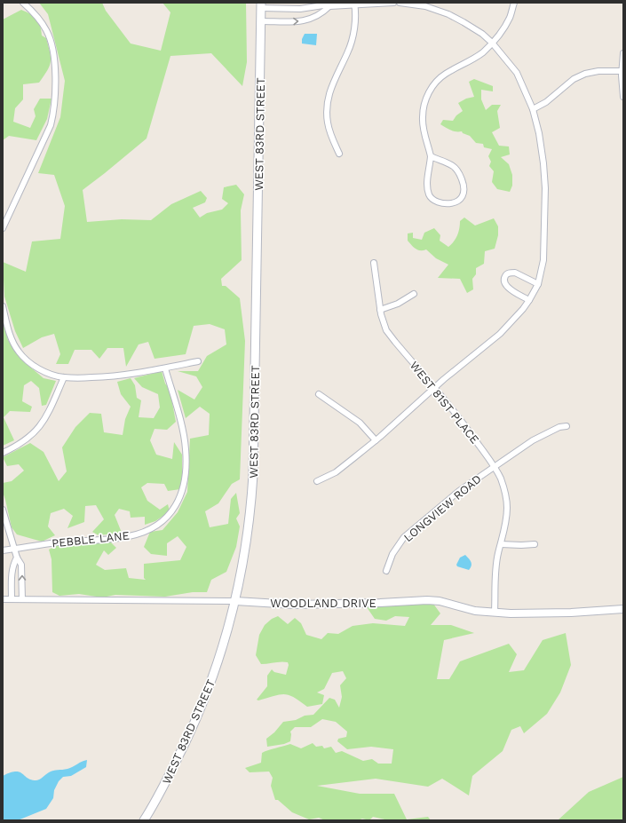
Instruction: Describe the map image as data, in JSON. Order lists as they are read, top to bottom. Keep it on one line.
{"streets":{"main road":["WEST 83RD STREET"],"street":["WEST 81ST PLACE","LONGVIEW ROAD","PEBBLE LANE","WOODLAND DRIVE"]},"crossings":[["WEST 83RD STREET","WOODLAND DRIVE"],["WEST 81ST PLACE","LONGVIEW ROAD"],["WEST 81ST PLACE","WOODLAND DRIVE"]]}
